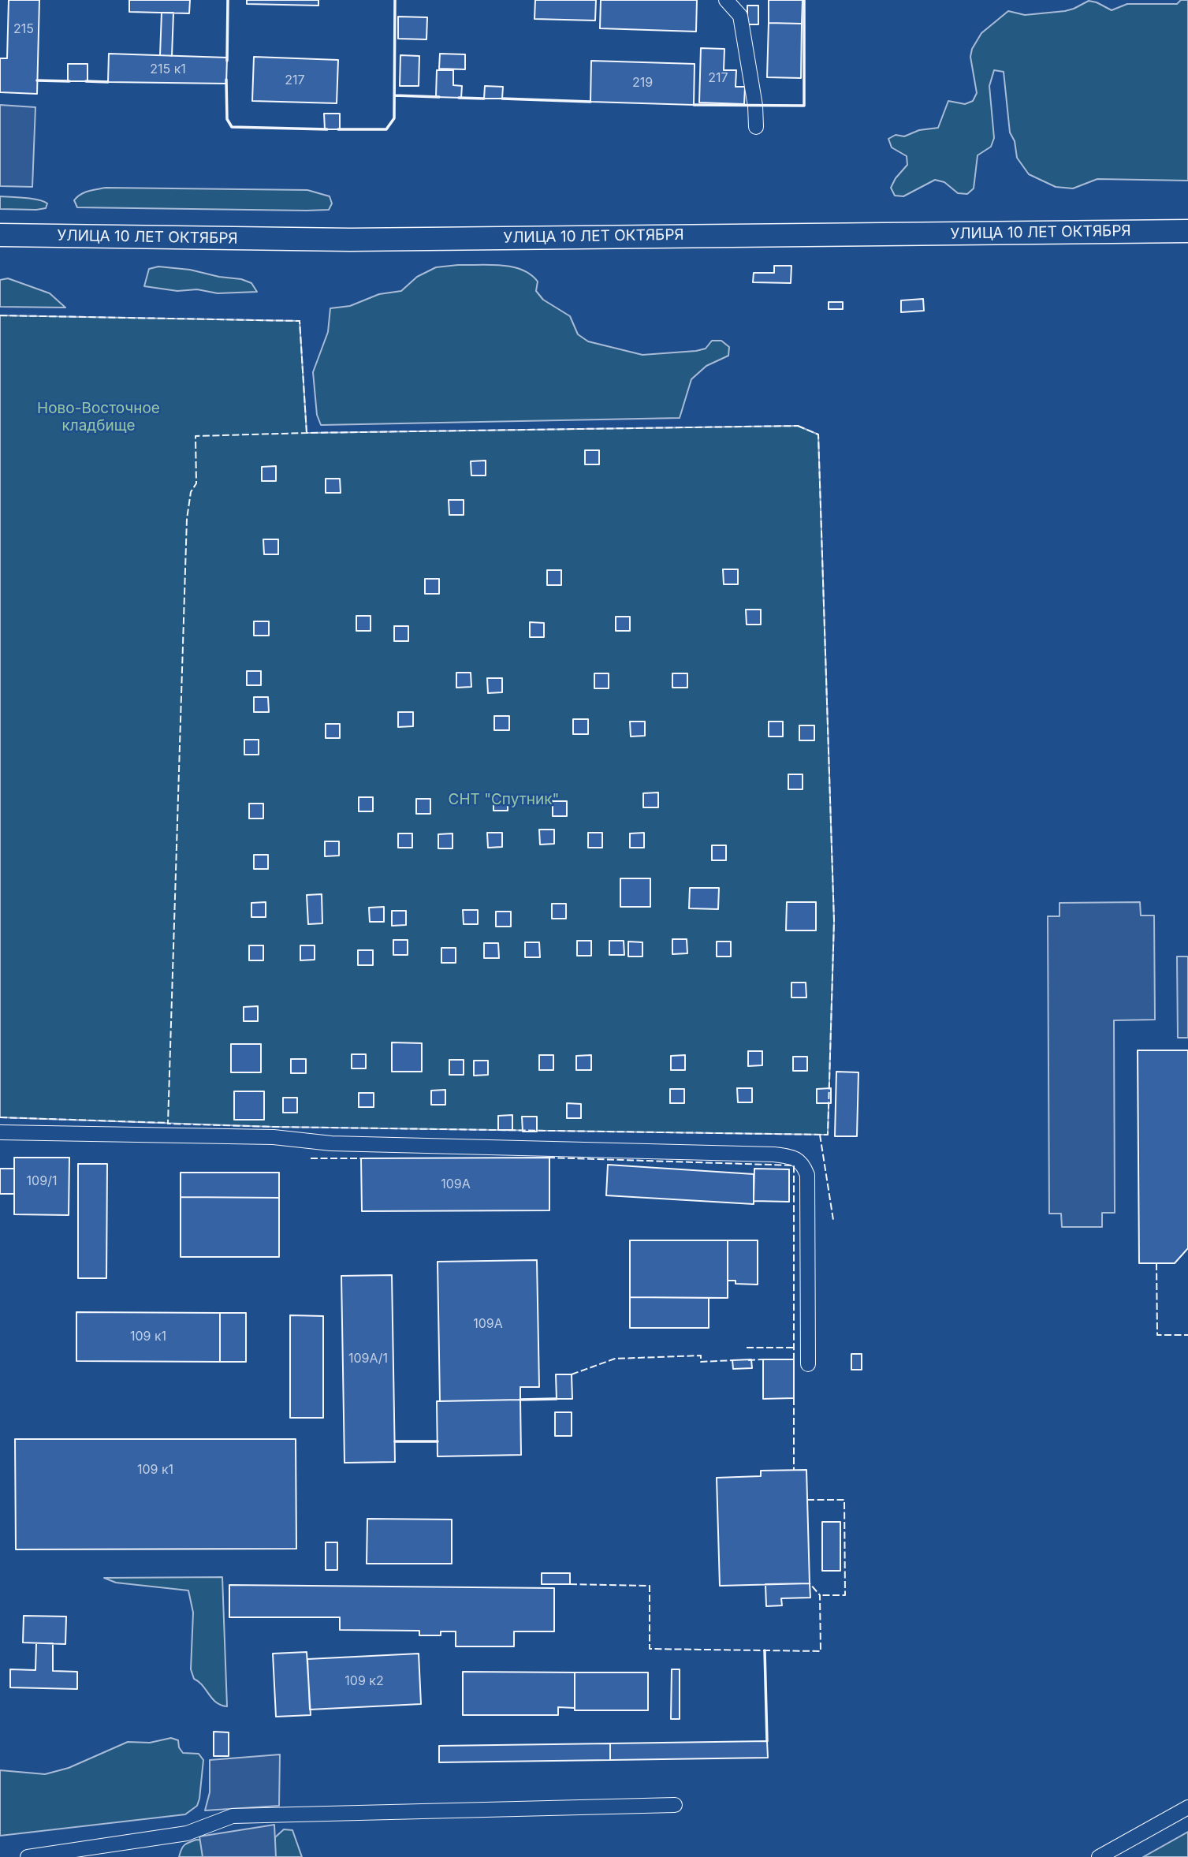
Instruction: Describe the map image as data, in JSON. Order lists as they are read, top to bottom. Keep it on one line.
{"streets":{"main road":["УЛИЦА 10 ЛЕТ ОКТЯБРЯ"]},"parks":["Ново-Восточное кладбище","СНТ \"Спутник\""],"house_numbers":["215","215 к1","217","217","219","109/1","109А","109А","109 к1","109А/1","109 к1","109 к2"]}
